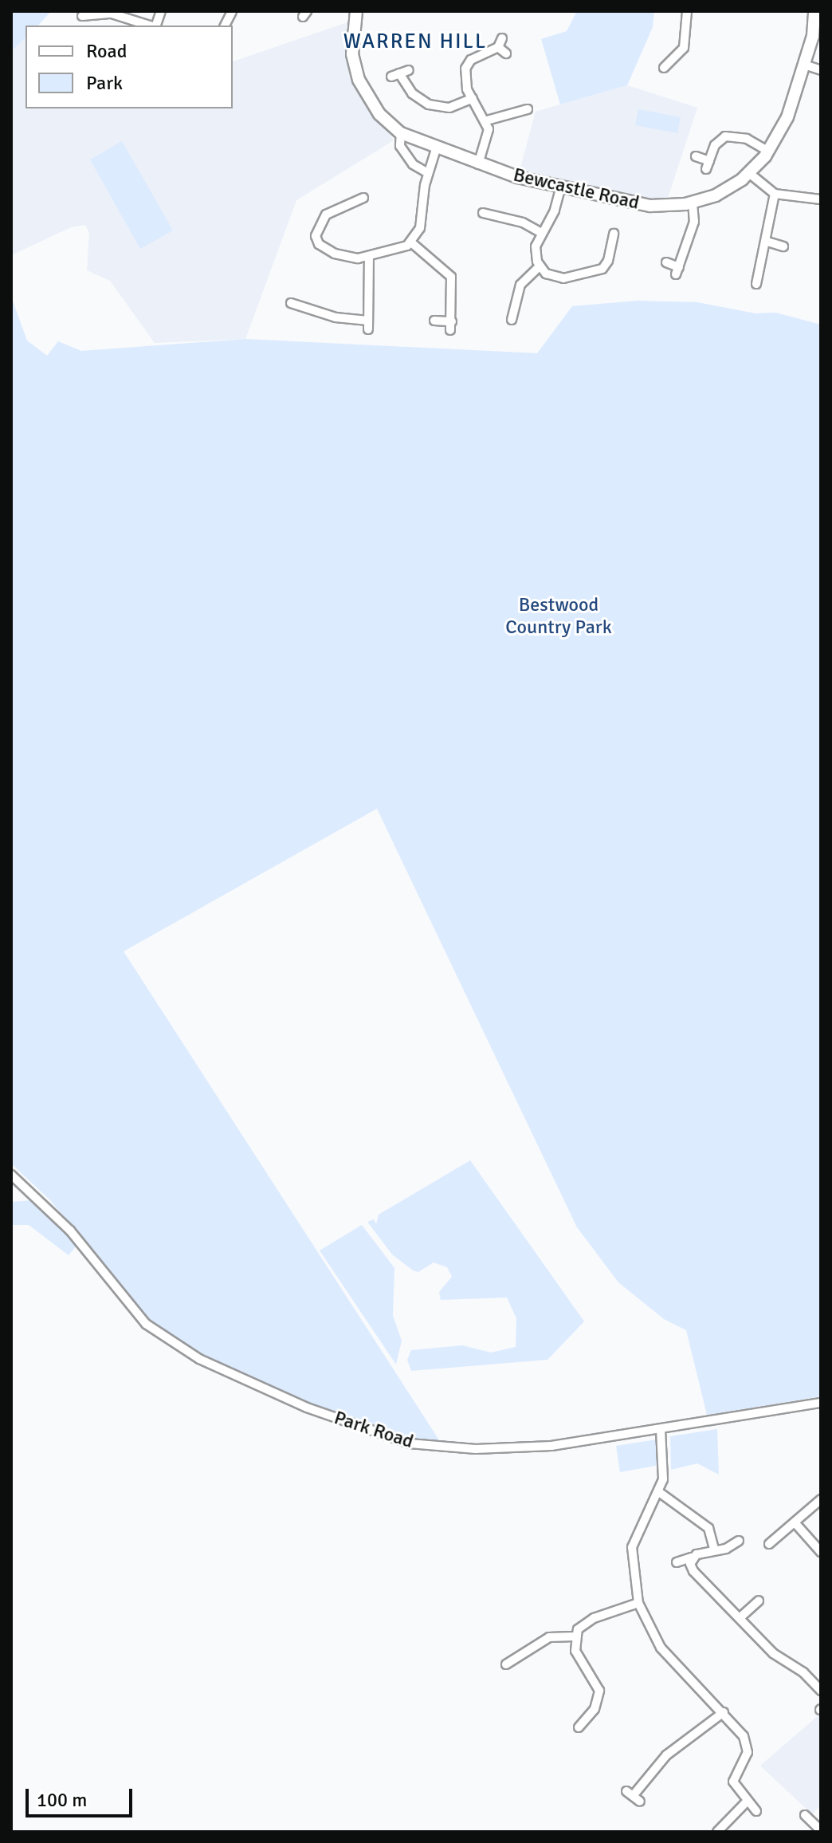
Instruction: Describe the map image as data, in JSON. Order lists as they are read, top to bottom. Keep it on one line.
{"streets":{"street":["Bewcastle Road","Park Road"]},"districts":["WARREN HILL"],"parks":["Bestwood Country Park"],"legend":["Road","Park"],"scale_bar":"100 m"}
